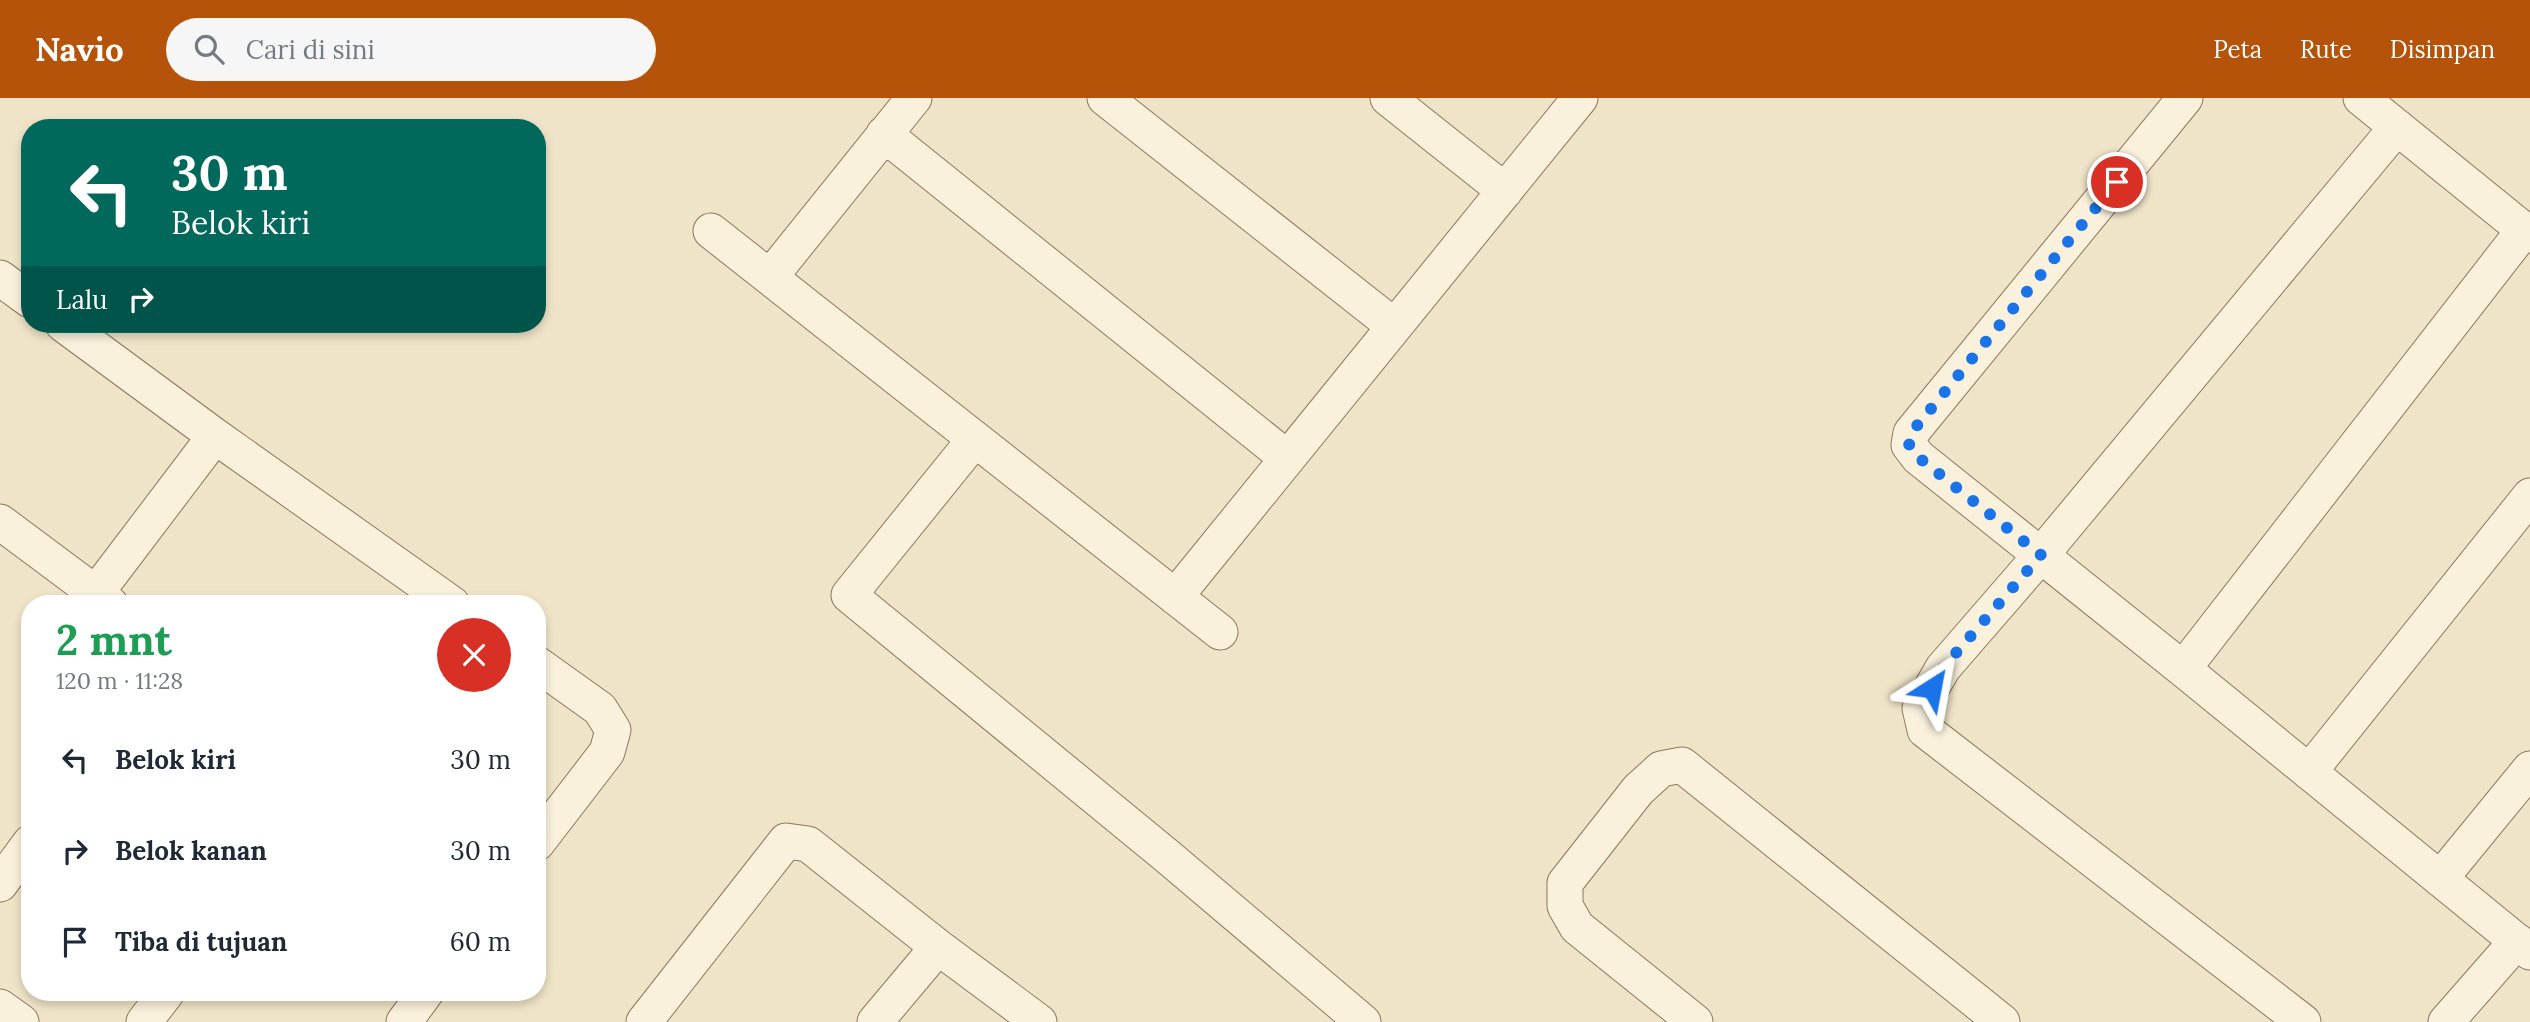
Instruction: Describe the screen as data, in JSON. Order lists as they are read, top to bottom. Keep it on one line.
{"page":{"header":"Navio","search":"Cari di sini","nav":["Peta","Rute","Disimpan"],"turn":["30 m","Belok kiri"],"then":"Lalu","heading":["2 mnt","120 m · 11:28"],"list":[{"name":"Belok kiri","value":"30 m"},{"name":"Belok kanan","value":"30 m"},{"name":"Tiba di tujuan","value":"60 m"}]}}
